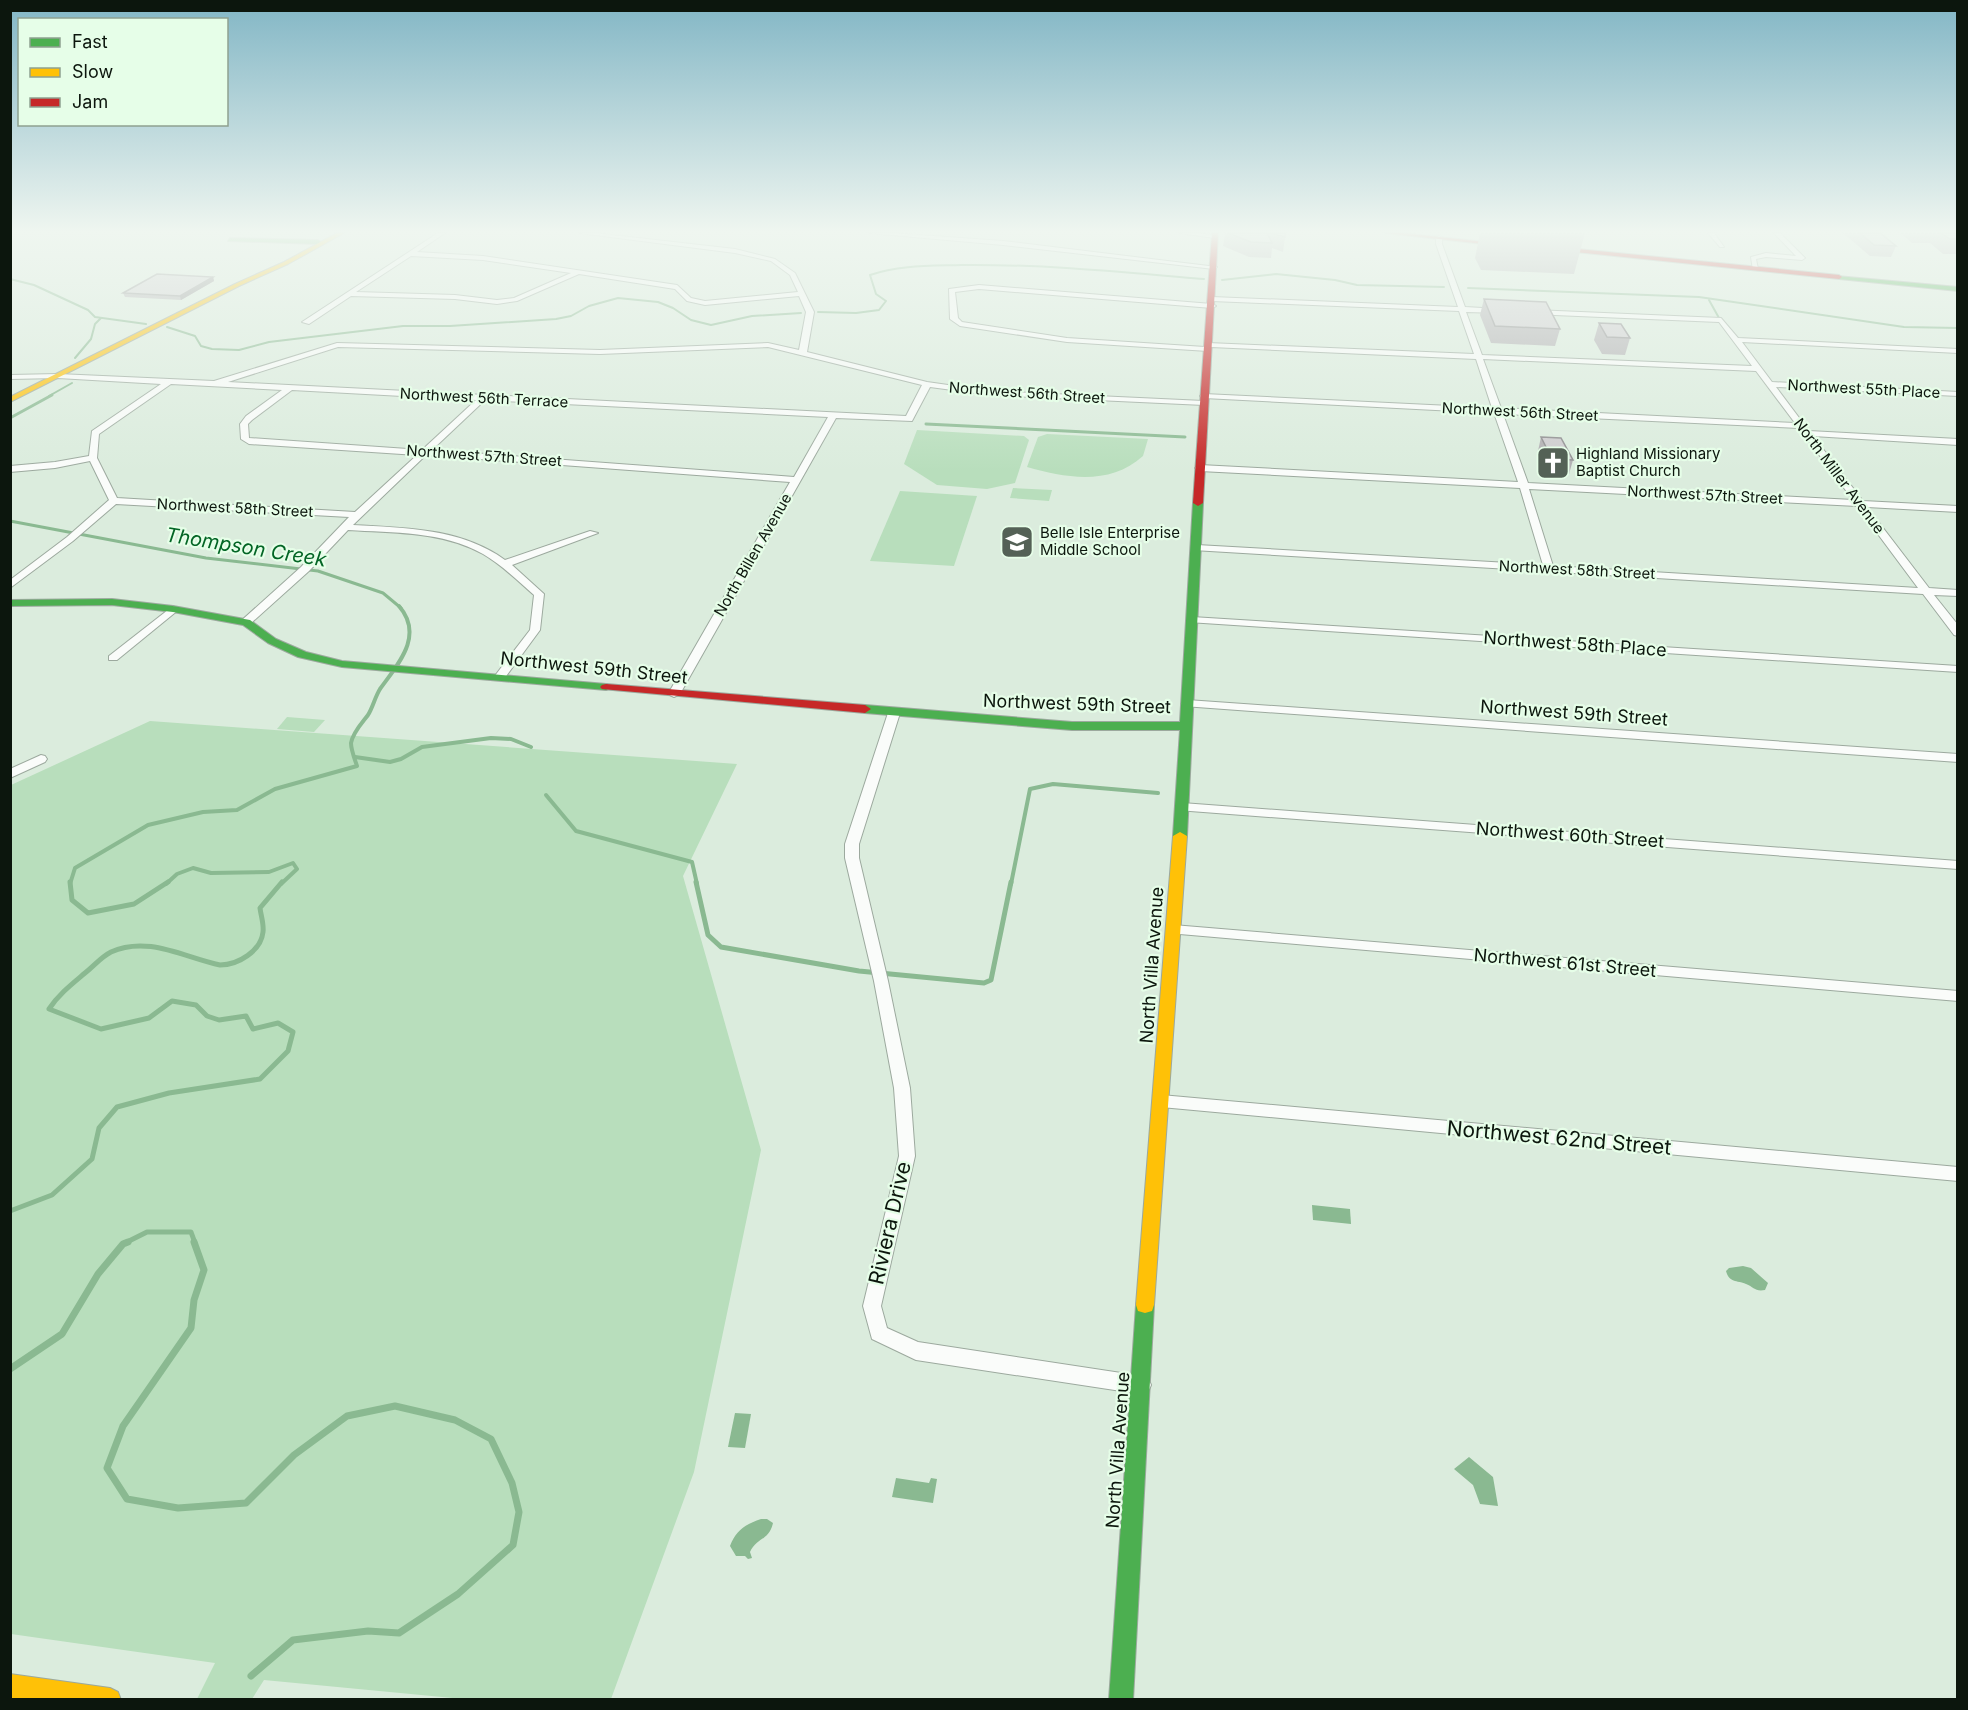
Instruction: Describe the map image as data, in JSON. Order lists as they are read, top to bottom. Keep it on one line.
{"streets":{"main road":["Northwest 59th Street","North Villa Avenue"],"street":["Northwest 55th Place","Northwest 56th Street","Northwest 56th Terrace","Northwest 57th Street","North Miller Avenue","Northwest 58th Street","North Billen Avenue","Northwest 58th Place","Northwest 60th Street","Northwest 61st Street","Northwest 62nd Street","Riviera Drive"]},"crossings":[["Northwest 55th Place","North Miller Avenue"],["Northwest 56th Street","Northwest 56th Terrace"],["Northwest 56th Street","North Miller Avenue"],["Northwest 56th Street","North Villa Avenue"],["Northwest 56th Terrace","Northwest 57th Street"],["Northwest 56th Terrace","North Billen Avenue"],["Northwest 57th Street","North Miller Avenue"],["Northwest 57th Street","North Billen Avenue"],["Northwest 57th Street","North Villa Avenue"],["North Miller Avenue","Northwest 58th Street"],["Northwest 58th Street","North Villa Avenue"],["North Billen Avenue","Northwest 59th Street"],["Northwest 58th Place","North Villa Avenue"],["Northwest 59th Street","North Villa Avenue"],["Northwest 59th Street","Riviera Drive"],["Northwest 60th Street","North Villa Avenue"],["Northwest 61st Street","North Villa Avenue"],["North Villa Avenue","Northwest 62nd Street"],["North Villa Avenue","Riviera Drive"]],"water":["Thompson Creek"],"places":{"church":["Highland Missionary Baptist Church"],"school or university":["Belle Isle Enterprise Middle School"]},"legend":["Fast","Slow","Jam"]}
